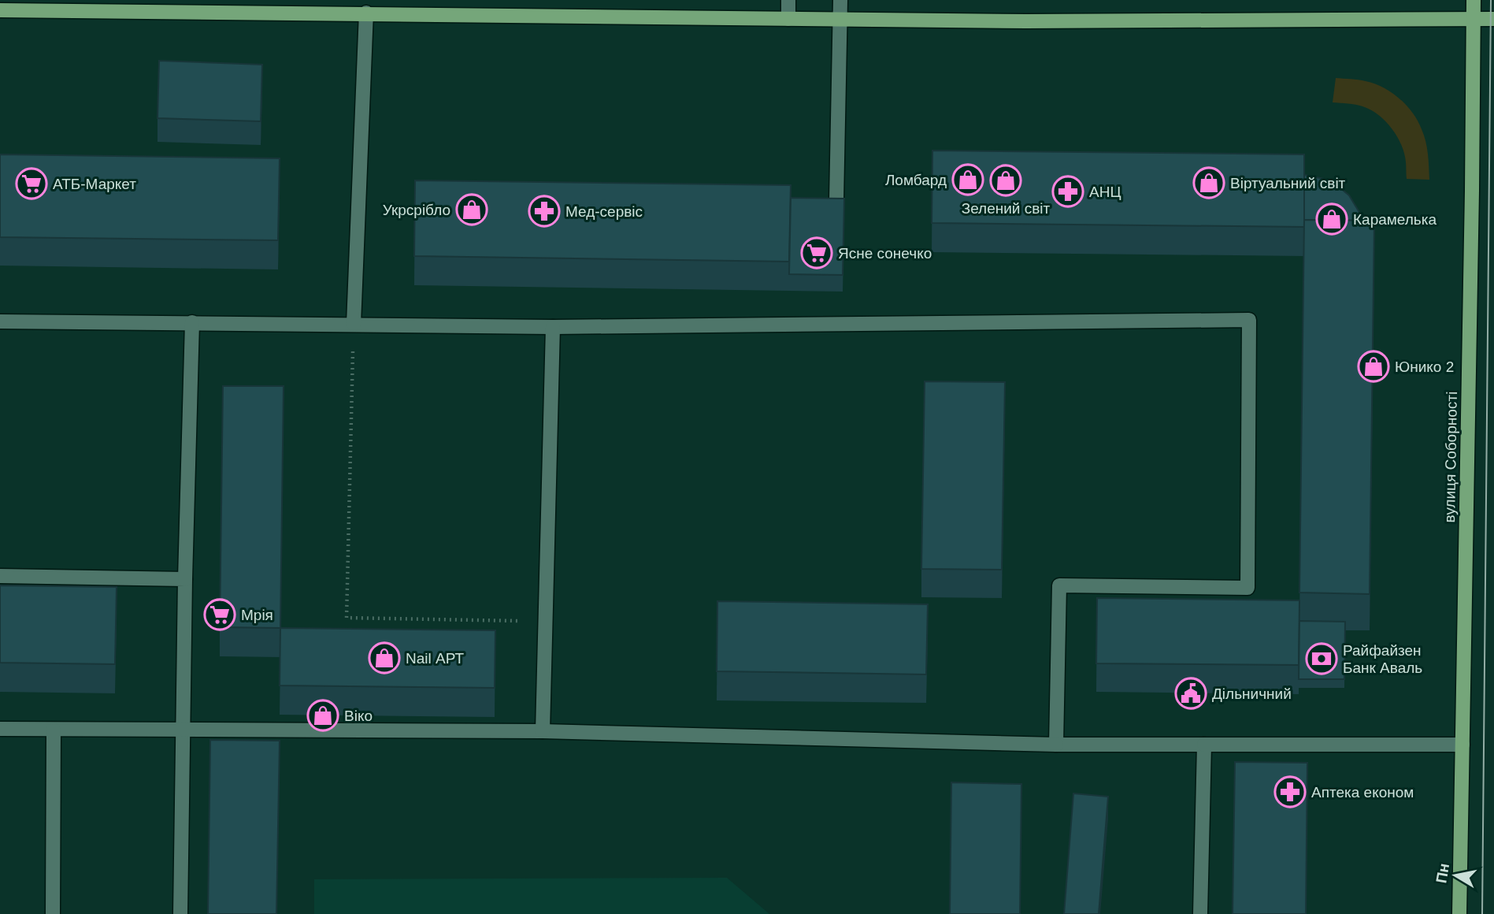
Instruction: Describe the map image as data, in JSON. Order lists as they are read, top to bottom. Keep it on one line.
{"streets":{"main road":["вулиця Соборності"]},"places":{"shop":["Ломбард","Зелений світ","Віртуальний світ","Укрсрібло","Карамелька","Юнико 2","Nail АРТ","Віко"],"supermarket":["АТБ-Маркет","Ясне сонечко","Мрія"],"pharmacy":["АНЦ","Мед-сервіс","Аптека економ"],"bank":["Райфайзен Банк Аваль"],"public building":["Дільничний"]},"north":"left"}
